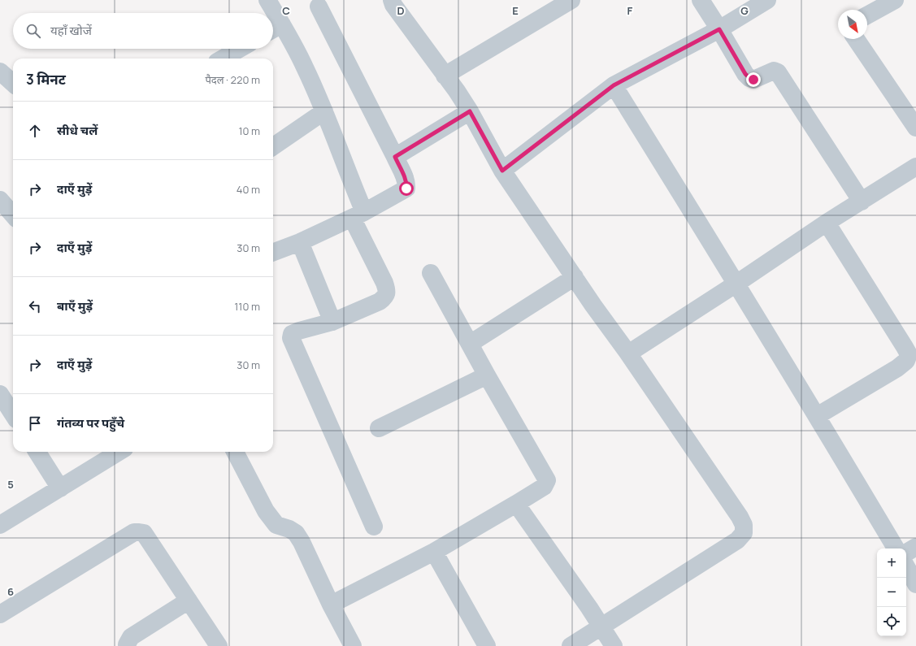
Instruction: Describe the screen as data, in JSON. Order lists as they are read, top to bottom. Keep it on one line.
{"north":"bottom right","page":{"search":"यहाँ खोजें","heading":["3 मिनट","पैदल · 220 m"],"list":[["सीधे चलें","10 m"],["दाएँ मुड़ें","40 m"],["दाएँ मुड़ें","30 m"],["बाएँ मुड़ें","110 m"],["दाएँ मुड़ें","30 m"],"गंतव्य पर पहुँचे"],"map_buttons":["+","−"]},"grid":{"columns":["C","D","E","F","G"],"rows":["5","6"]}}
